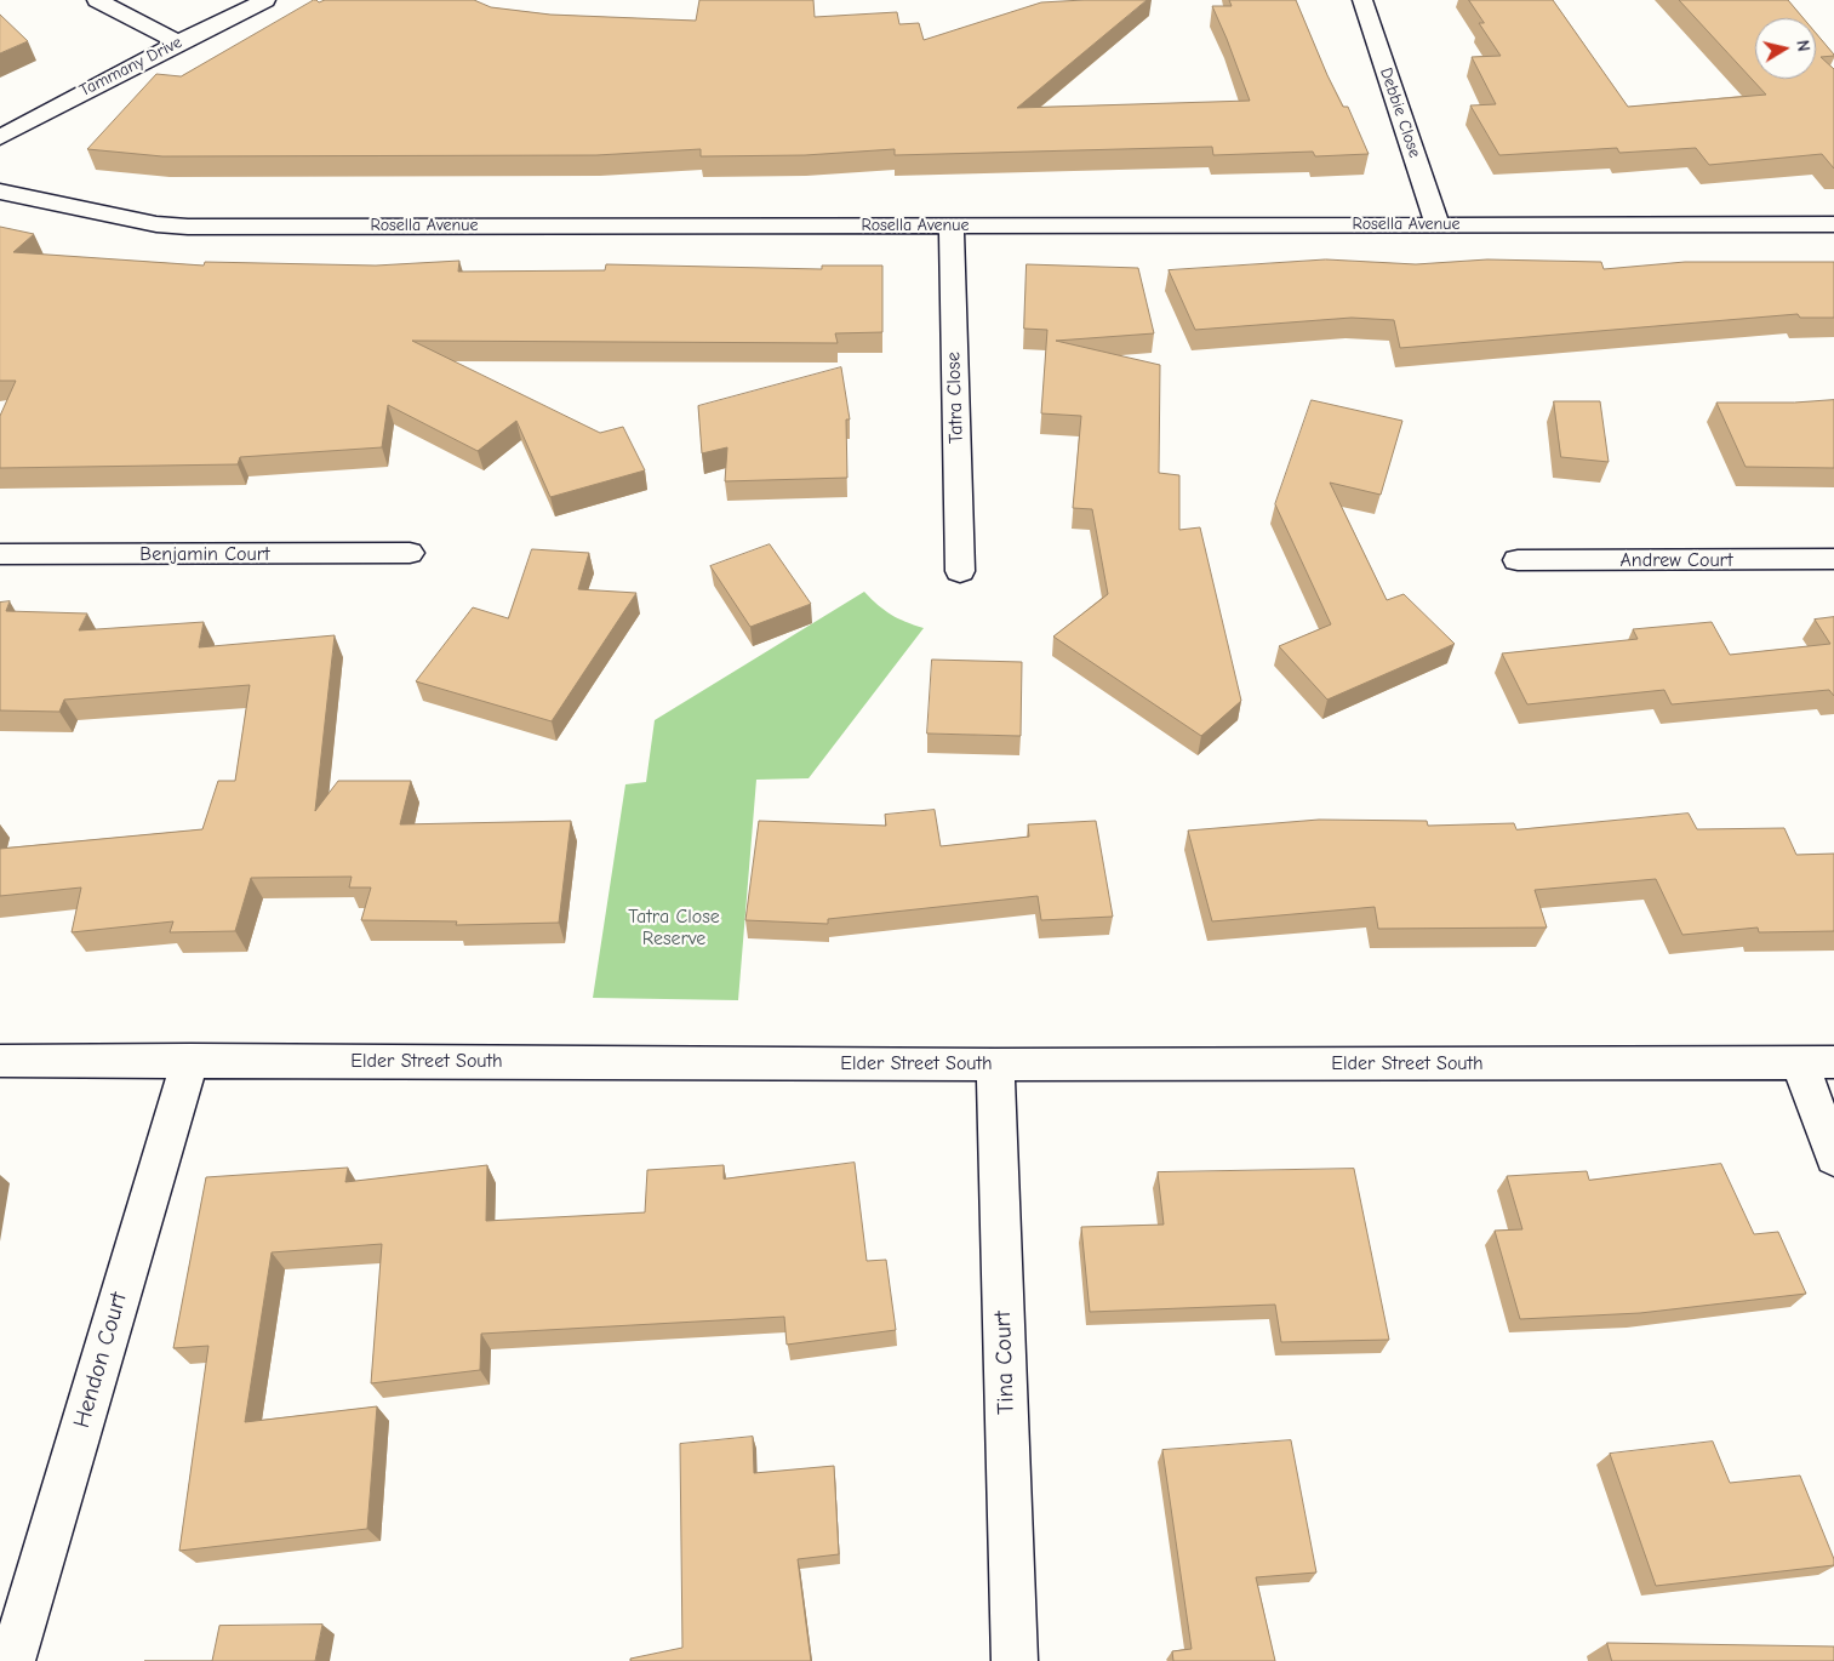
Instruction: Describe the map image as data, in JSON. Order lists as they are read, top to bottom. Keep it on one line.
{"streets":{"street":["Tammany Drive","Debbie Close","Rosella Avenue","Tatra Close","Benjamin Court","Andrew Court","Elder Street South","Hendon Court","Tina Court"]},"crossings":[["Debbie Close","Rosella Avenue"],["Rosella Avenue","Tatra Close"],["Elder Street South","Hendon Court"],["Elder Street South","Tina Court"]],"parks":["Tatra Close Reserve"],"north":"right"}
